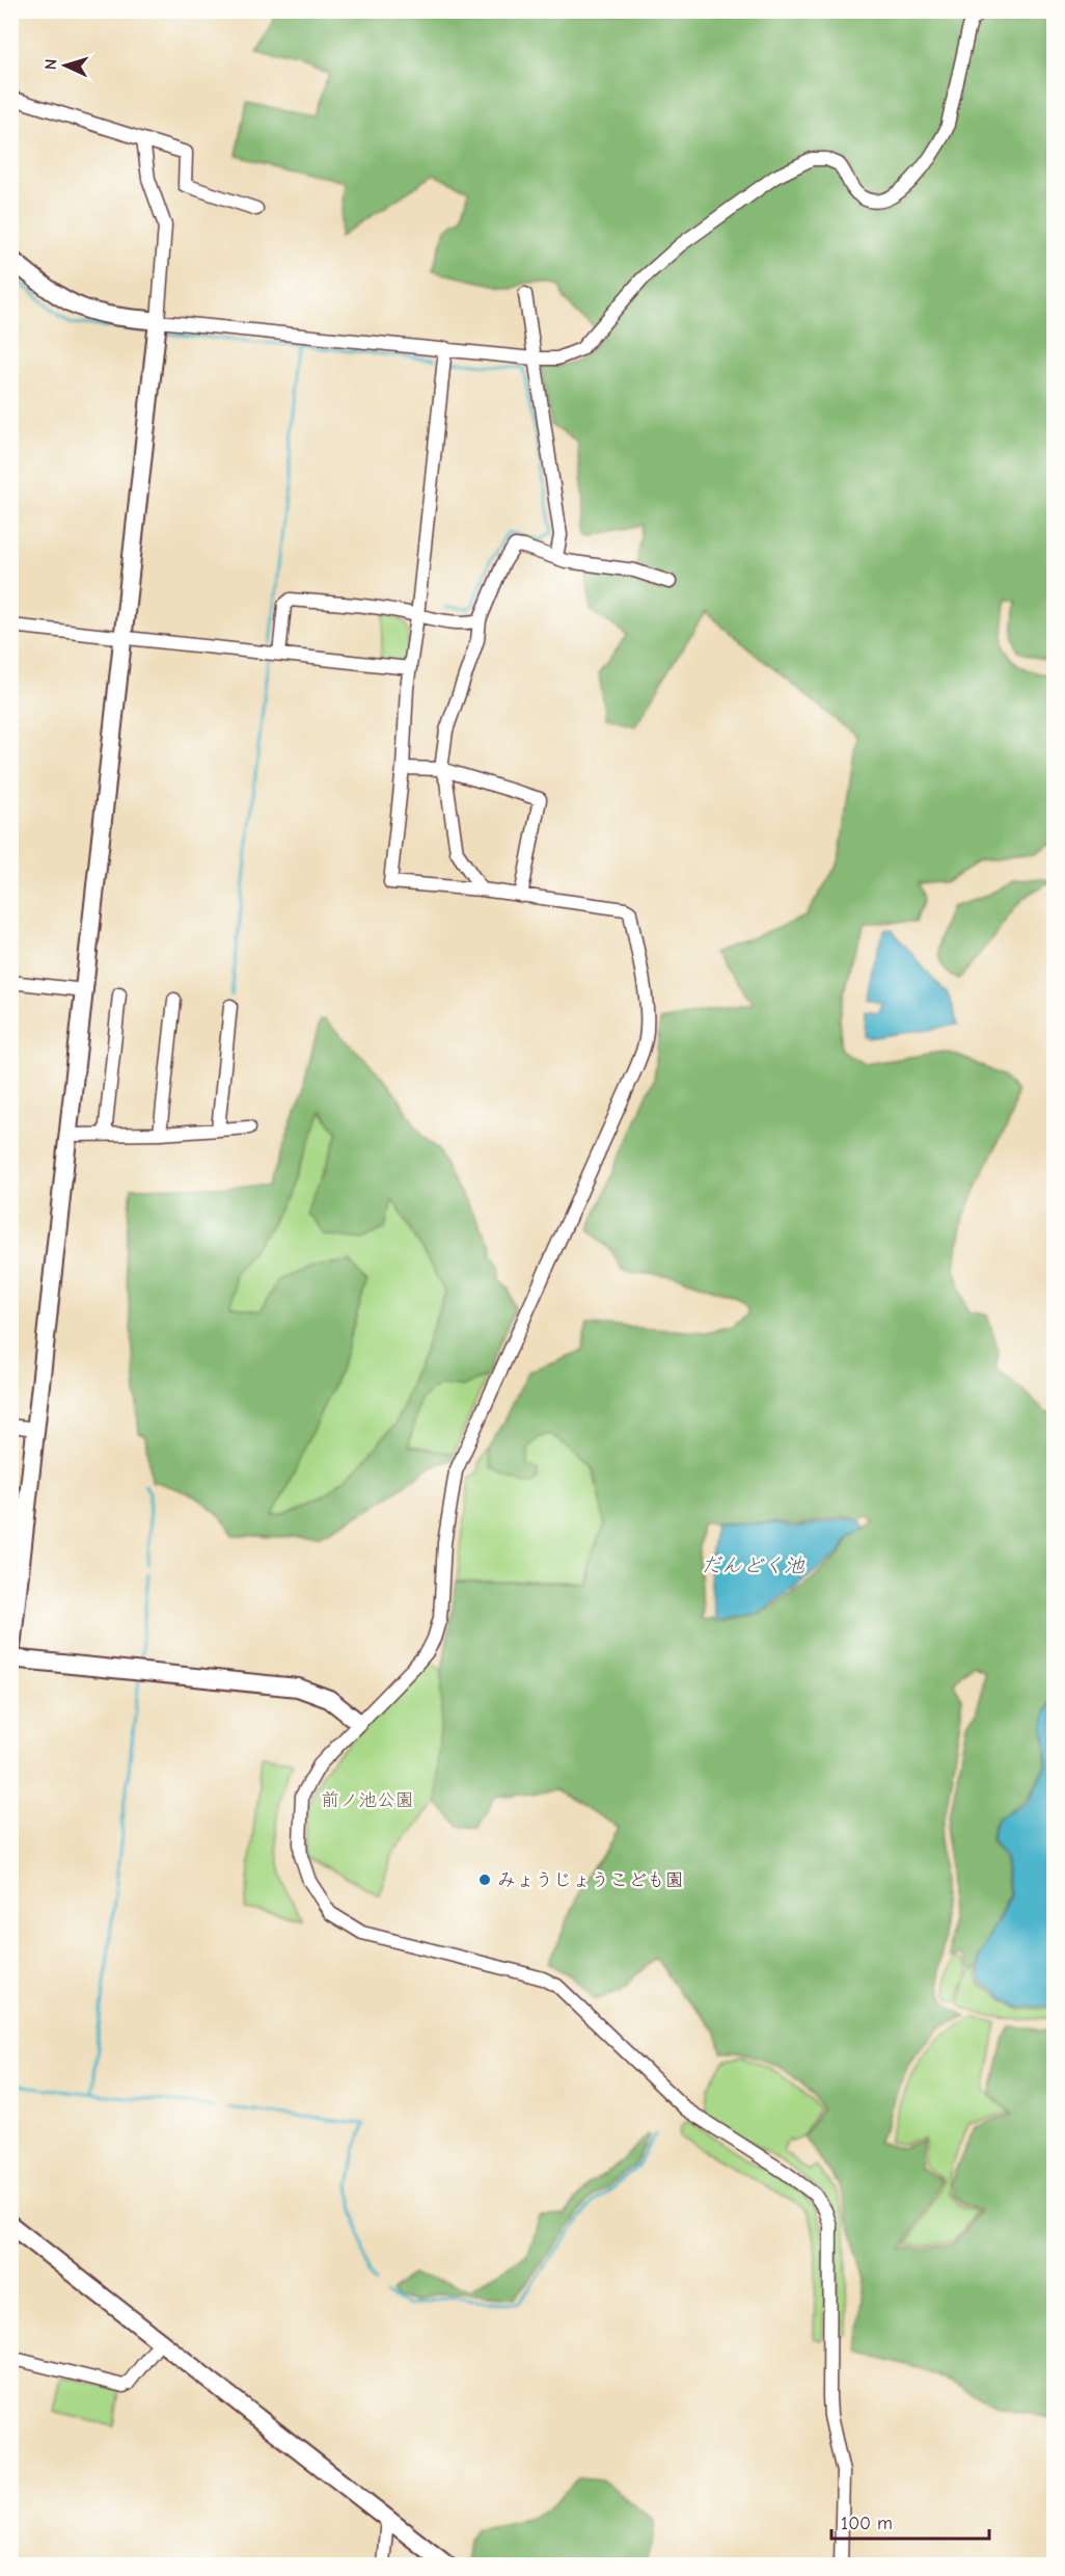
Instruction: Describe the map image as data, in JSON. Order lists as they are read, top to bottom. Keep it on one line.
{"water":["だんどく池"],"parks":["前ノ池公園"],"places":["みょうじょうこども園"],"scale_bar":"100 m","north":"left"}
